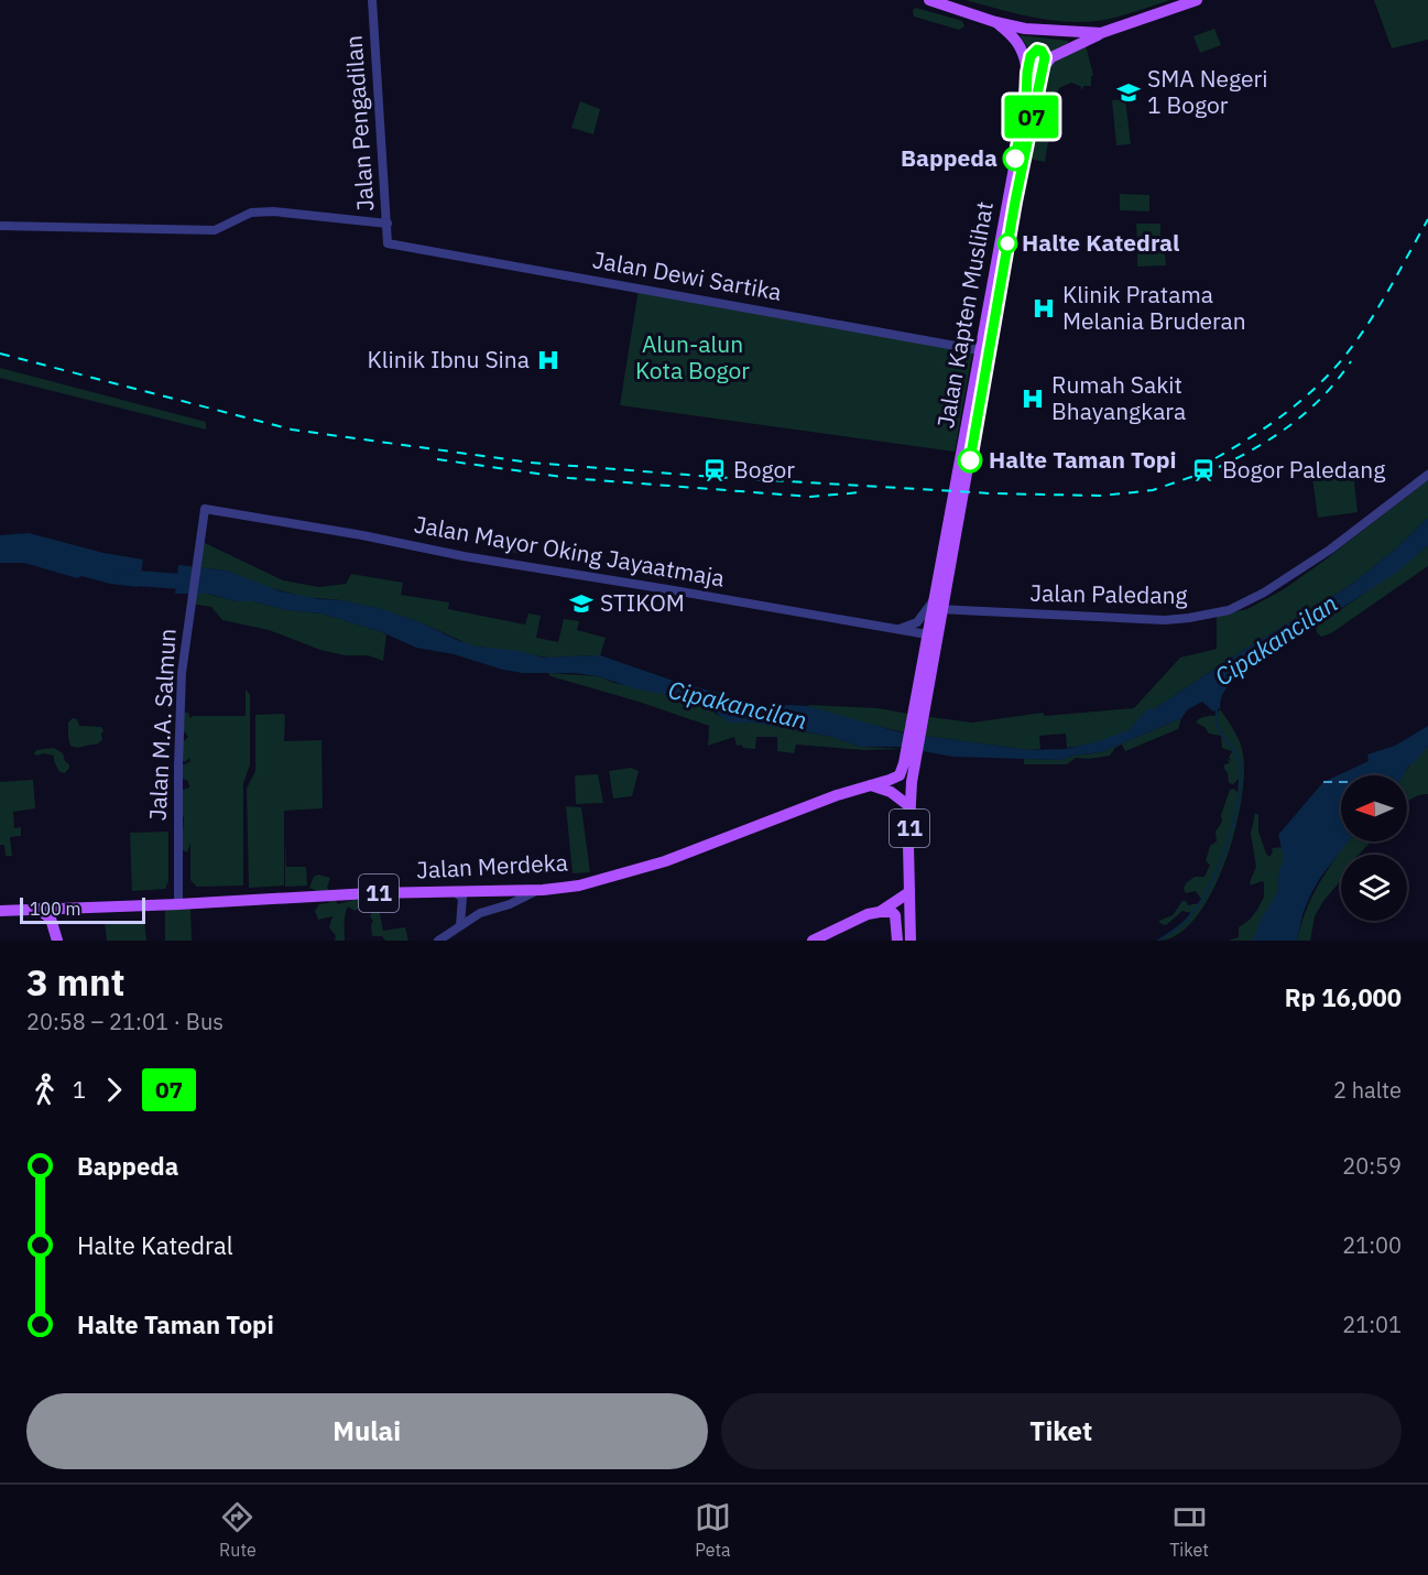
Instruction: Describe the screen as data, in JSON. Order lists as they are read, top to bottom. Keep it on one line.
{"streets":{"main road":["Jalan Kapten Muslihat","11","Jalan Merdeka"],"street":["Jalan Pengadilan","Jalan Dewi Sartika","Jalan Mayor Oking Jayaatmaja","Jalan Paledang","Jalan M.A. Salmun"]},"crossings":[["Jalan Pengadilan","Jalan Dewi Sartika"],["Jalan Dewi Sartika","Jalan Kapten Muslihat"],["Jalan Kapten Muslihat","Jalan Mayor Oking Jayaatmaja"],["Jalan Kapten Muslihat","Jalan Paledang"],["Jalan Kapten Muslihat","11"],["Jalan Kapten Muslihat","Jalan Merdeka"],["Jalan Mayor Oking Jayaatmaja","Jalan M.A. Salmun"],["Jalan M.A. Salmun","Jalan Merdeka"],["11","Jalan Merdeka"]],"water":["Cipakancilan"],"parks":["Alun-alun Kota Bogor"],"places":{"school or university":["SMA Negeri 1 Bogor","STIKOM"],"other":["Bappeda","Halte Katedral","Halte Taman Topi"],"hospital":["Klinik Pratama Melania Bruderan","Klinik Ibnu Sina","Rumah Sakit Bhayangkara"],"station":["Bogor","Bogor Paledang"]},"lines":["bus line 07"],"scale_bar":"100 m","north":"left","page":{"on_map":"07","scale":"100 m","heading":["3 mnt","20:58 – 21:01 · Bus","Rp 16,000"],"legs":["1","07","2 halte"],"list":[{"name":"Bappeda","value":"20:59"},{"name":"Halte Katedral","value":"21:00"},{"name":"Halte Taman Topi","value":"21:01"}],"buttons":["Mulai","Tiket"],"tabs":["Rute","Peta","Tiket"]}}
